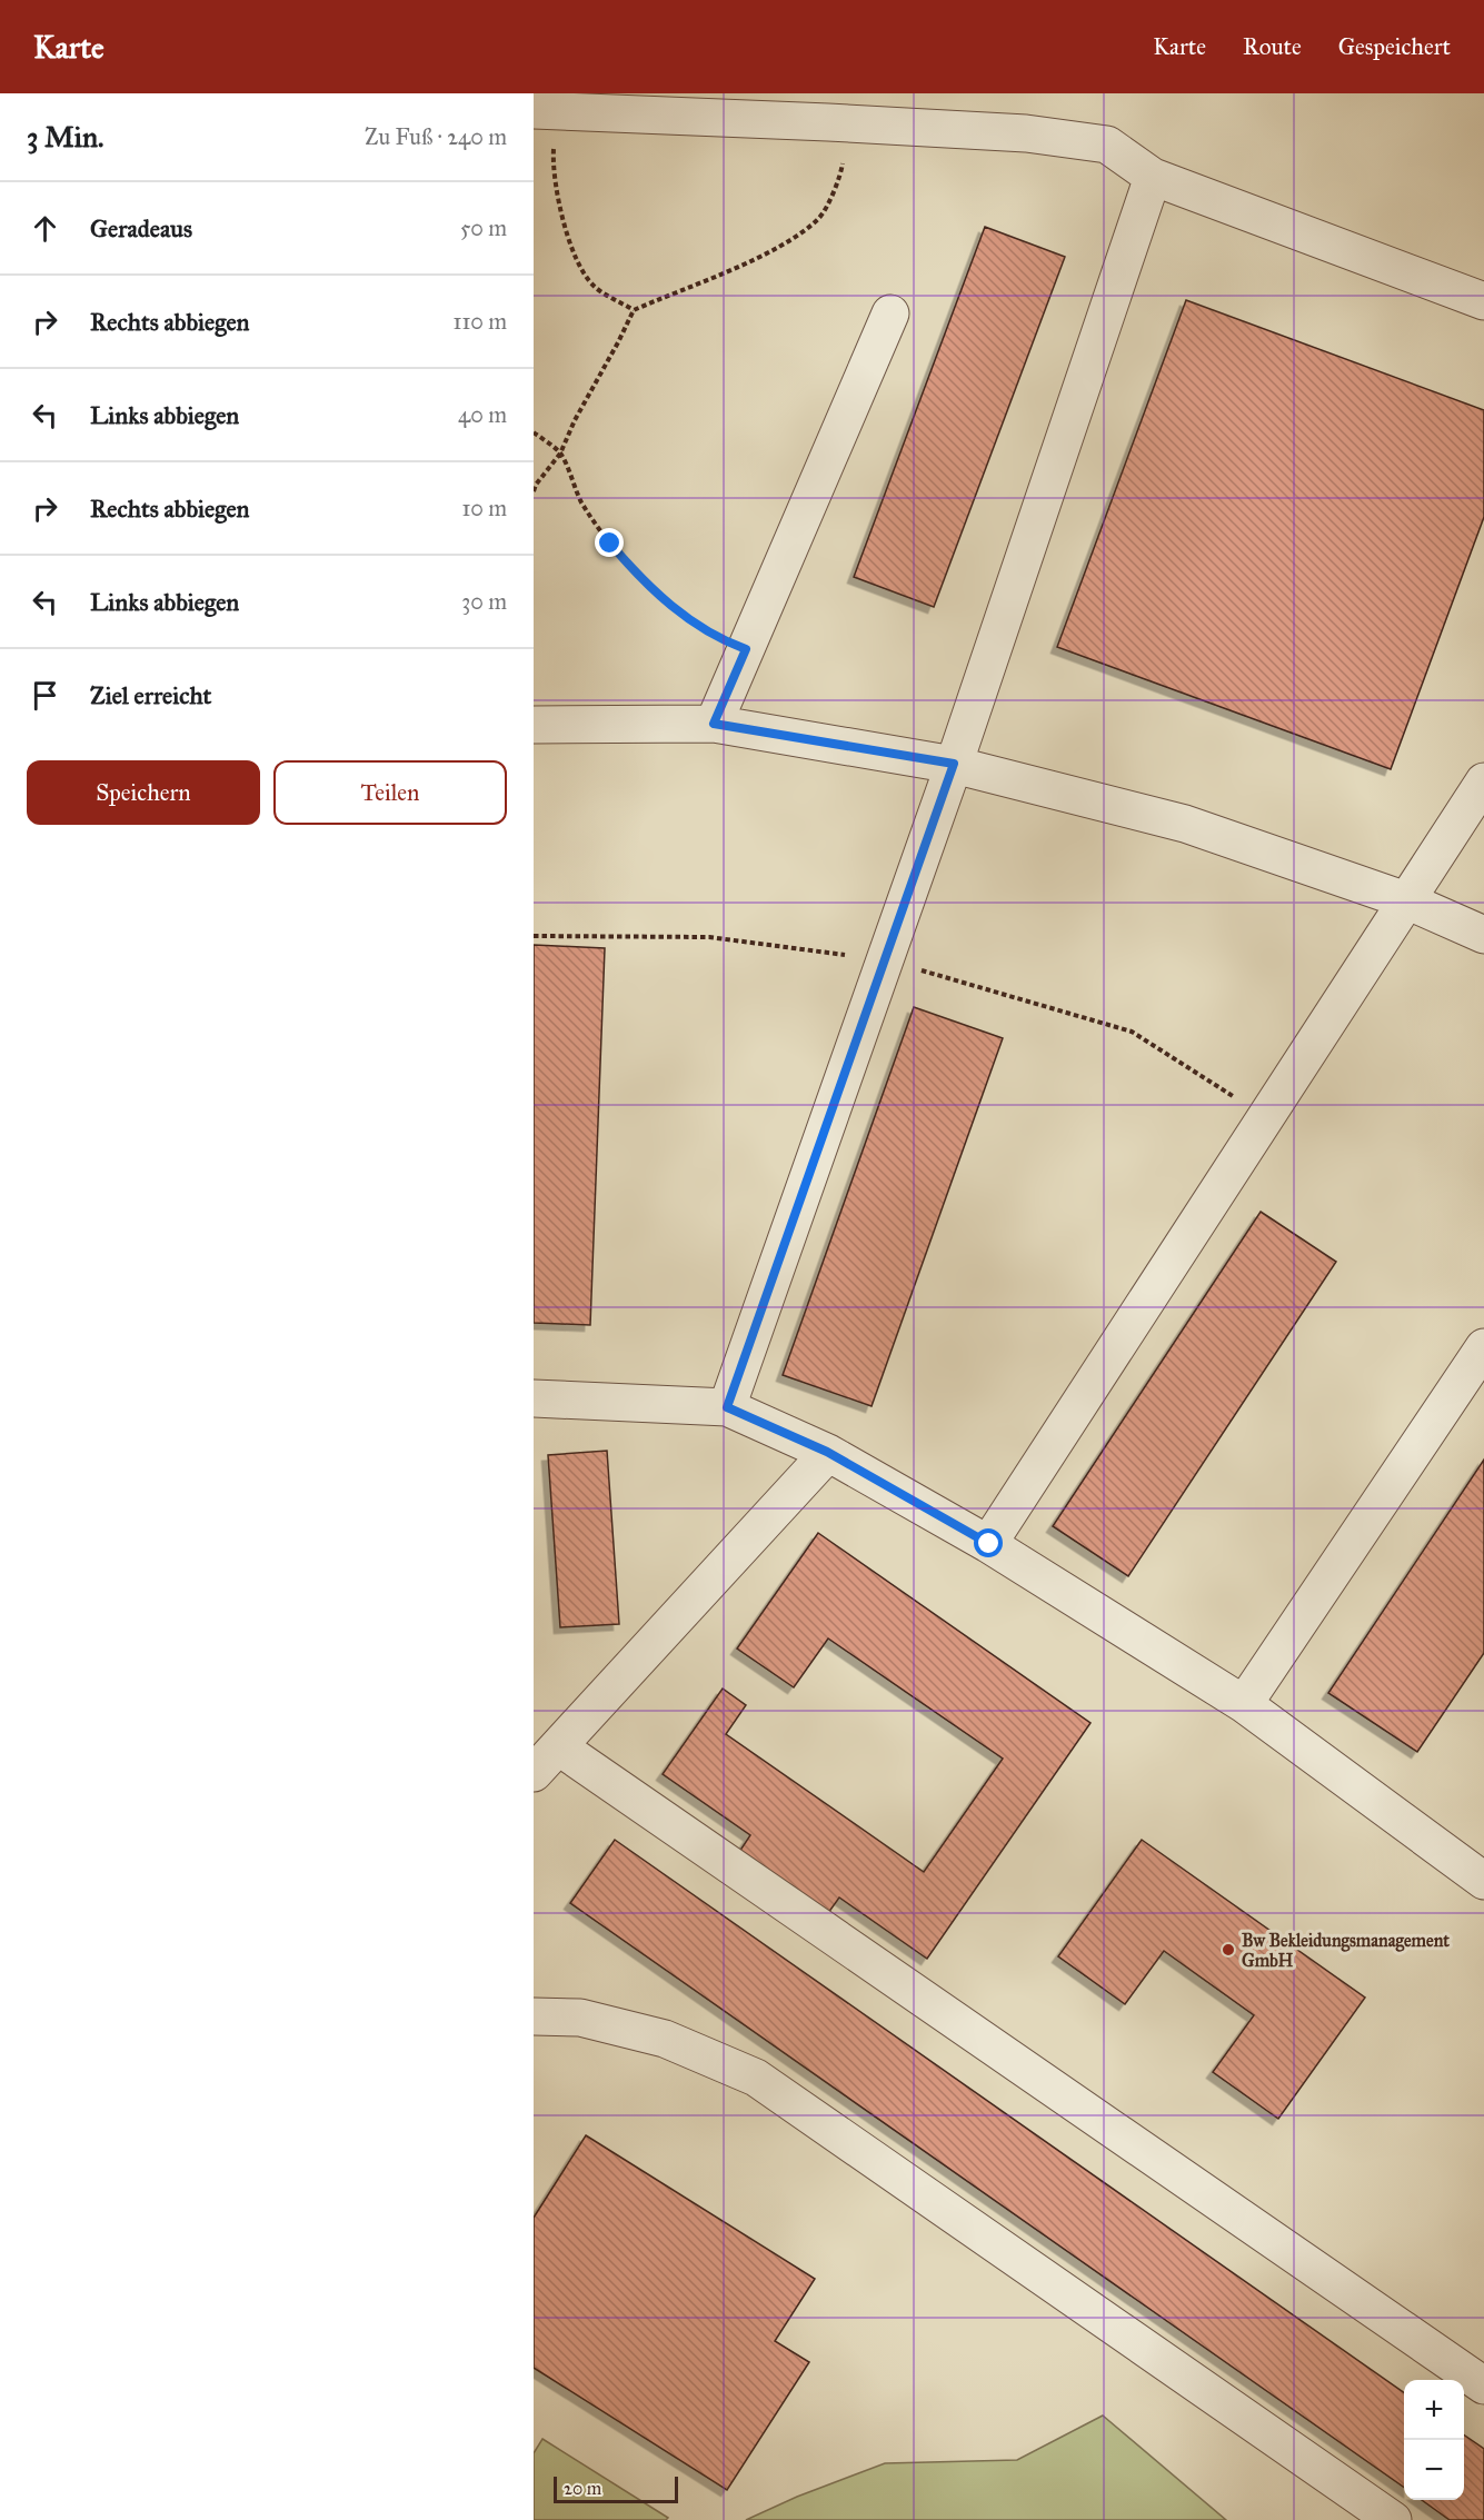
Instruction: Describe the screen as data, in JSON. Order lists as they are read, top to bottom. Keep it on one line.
{"places":["Bw Bekleidungsmanagement GmbH"],"scale_bar":"20 m","page":{"header":"Karte","nav":["Karte","Route","Gespeichert"],"heading":["3 Min.","Zu Fuß · 240 m"],"list":[["Geradeaus","50 m"],["Rechts abbiegen","110 m"],["Links abbiegen","40 m"],["Rechts abbiegen","10 m"],["Links abbiegen","30 m"],"Ziel erreicht"],"buttons":["Speichern","Teilen"],"map_buttons":["+","−"],"scale":"20 m"}}
